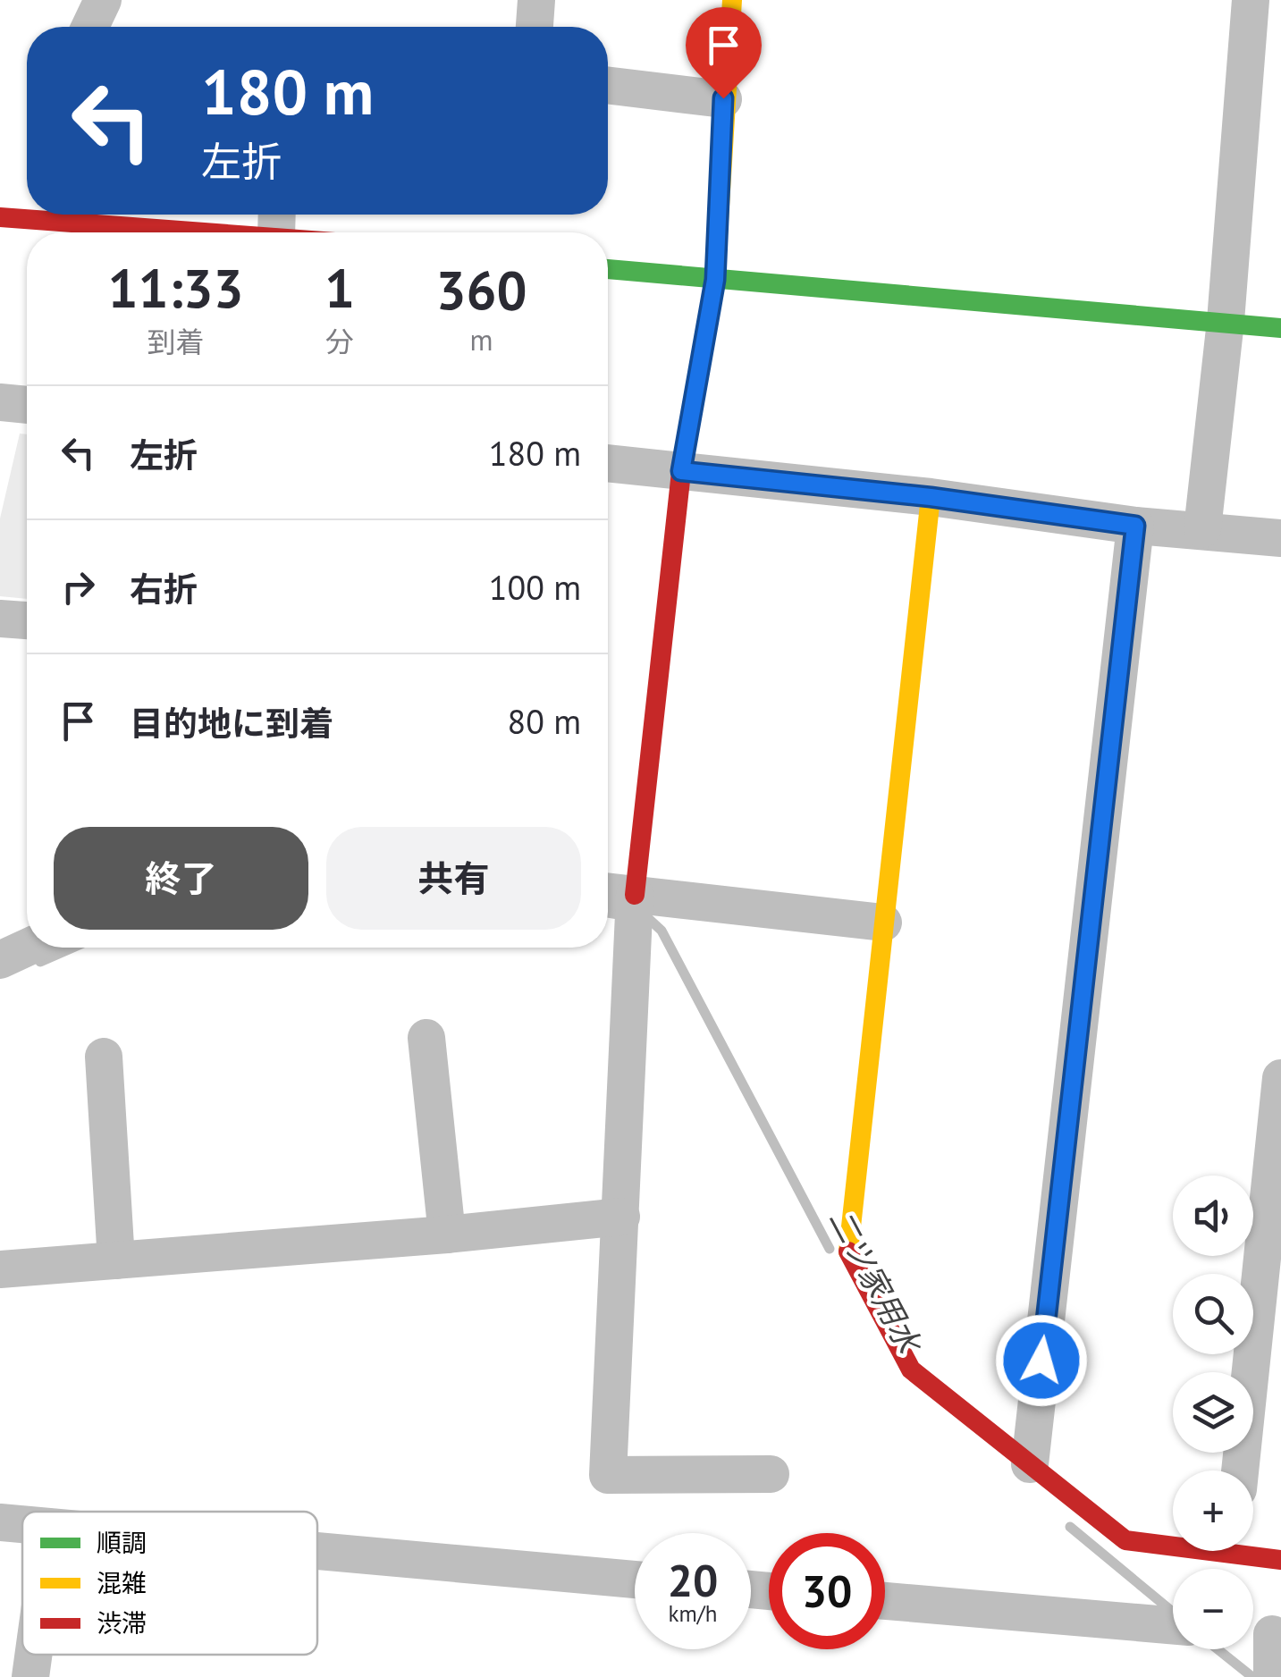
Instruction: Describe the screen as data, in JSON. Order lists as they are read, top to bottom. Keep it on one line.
{"water":["二ツ家用水"],"legend":["順調","混雑","渋滞"],"page":{"turn":["180 m","左折"],"eta":["11:33","到着","1","分","360","m"],"list":[{"name":"左折","value":"180 m"},{"name":"右折","value":"100 m"},{"name":"目的地に到着","value":"80 m"}],"buttons":["終了","共有"],"map_buttons":["+","−"],"speed":"20 km/h","limit":"30"}}
